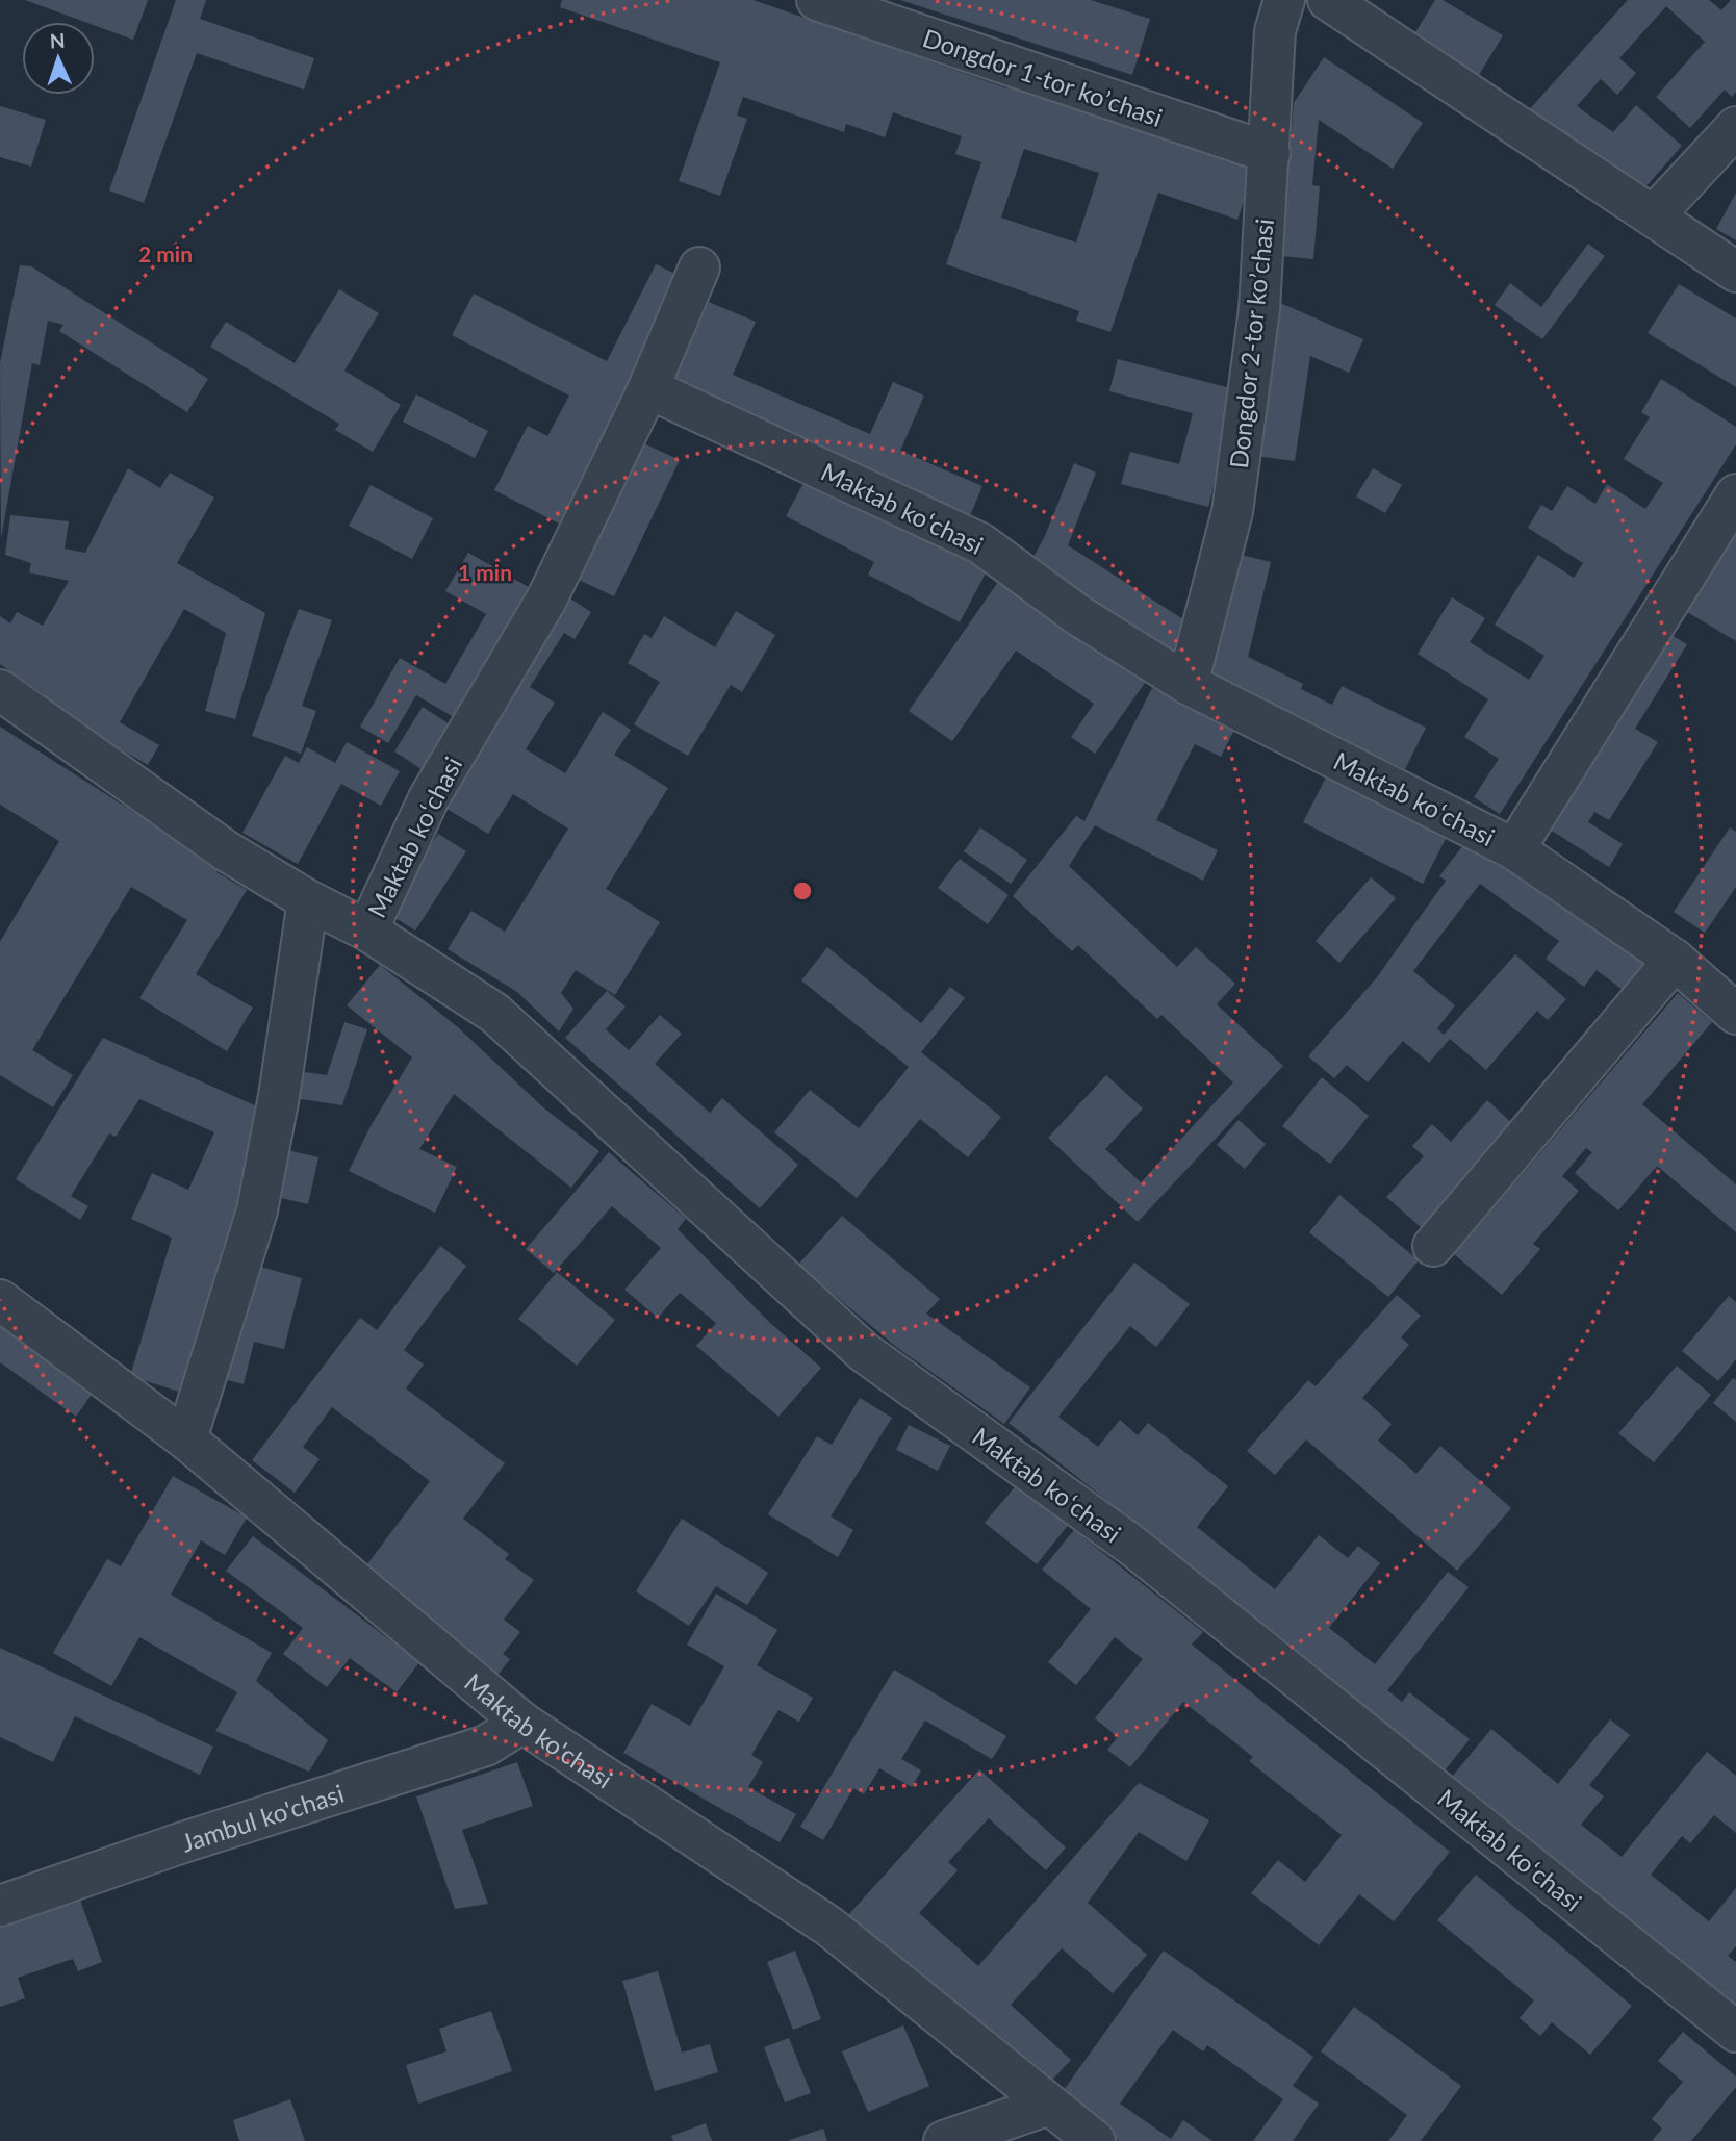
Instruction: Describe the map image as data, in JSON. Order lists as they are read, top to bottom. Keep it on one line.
{"streets":{"street":["Dongdor 1-tor koʼchasi","Dongdor 2-tor koʼchasi","Maktab koʻchasi","Maktab ko'chasi","Jambul ko'chasi"]},"crossings":[["Dongdor 1-tor koʼchasi","Dongdor 2-tor koʼchasi"],["Dongdor 2-tor koʼchasi","Maktab koʻchasi"],["Maktab ko'chasi","Jambul ko'chasi"]],"north":"top","rings":["2 min","1 min"]}
